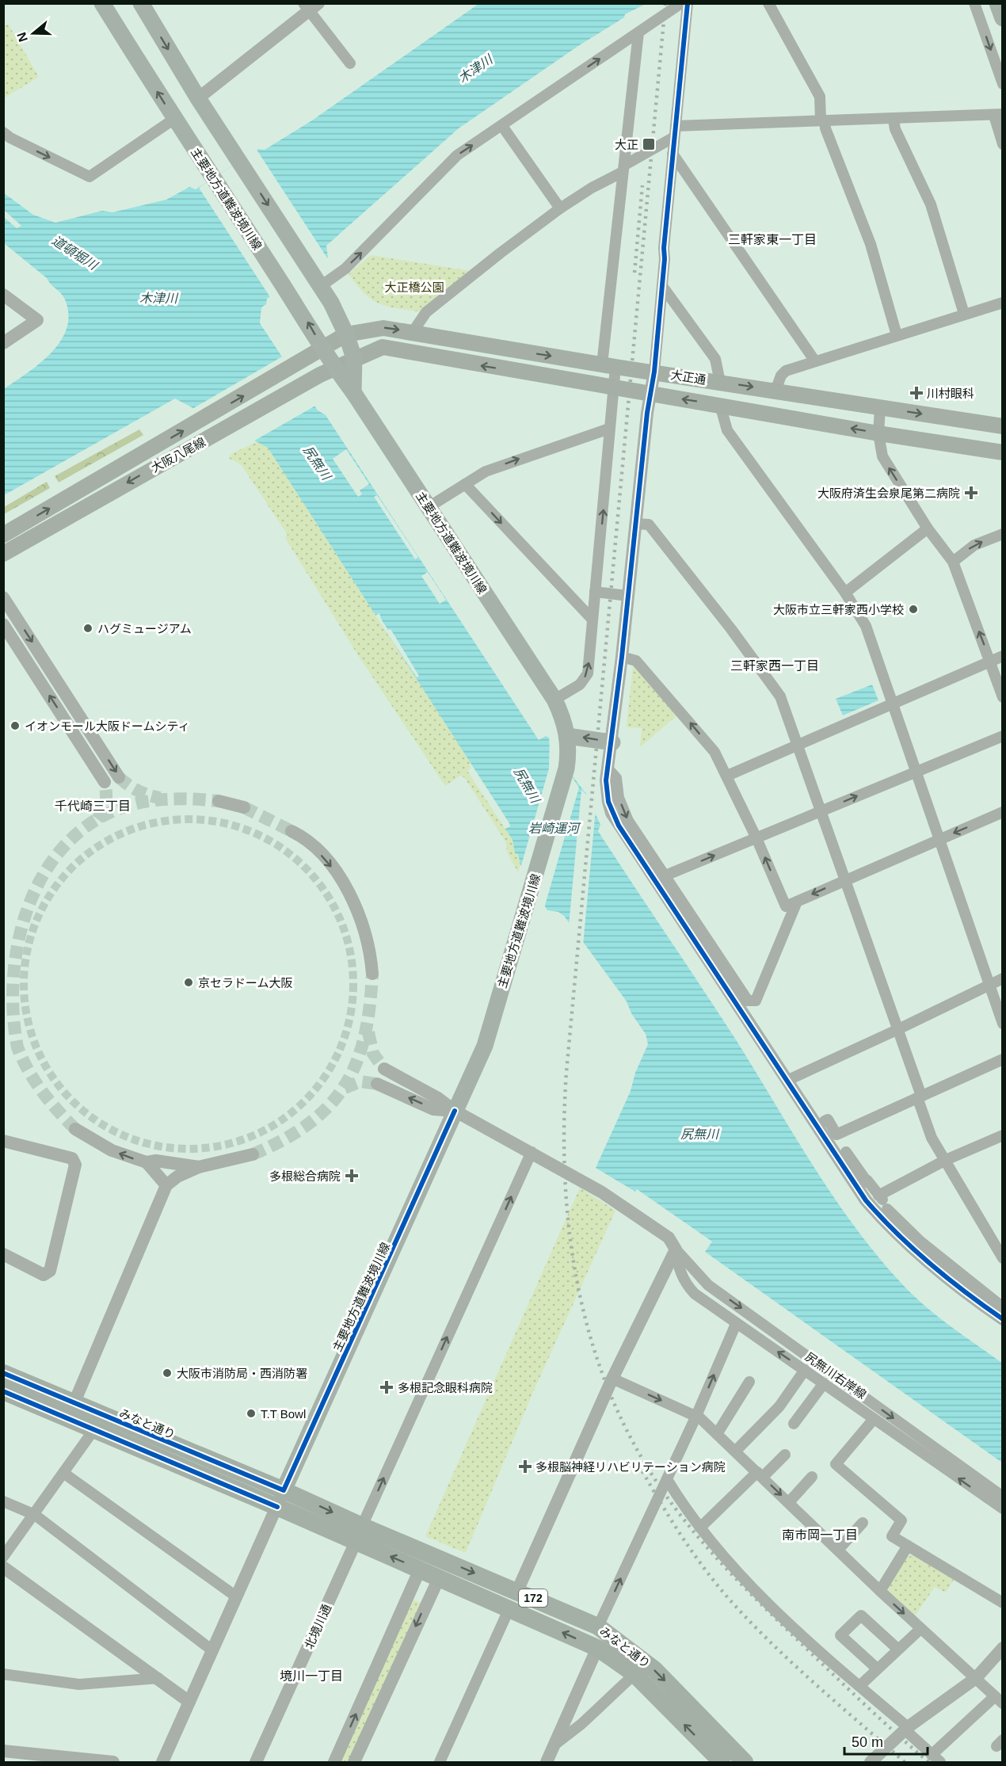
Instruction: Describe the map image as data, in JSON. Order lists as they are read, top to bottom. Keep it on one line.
{"streets":{"highway":["みなと通り","172"],"main road":["主要地方道難波境川線","大正通","大阪八尾線"],"street":["尻無川右岸線","北境川通"]},"crossings":[["主要地方道難波境川線","大阪八尾線"],["主要地方道難波境川線","みなと通り"],["大正通","大阪八尾線"],["みなと通り","北境川通"]],"districts":["三軒家東一丁目","三軒家西一丁目","千代崎三丁目","南市岡一丁目","境川一丁目"],"water":["木津川","道頓堀川","尻無川","岩崎運河"],"parks":["大正橋公園"],"places":{"transit":["大正"],"health":["川村眼科","大阪府済生会泉尾第二病院","多根総合病院","多根記念眼科病院","多根脳神経リハビリテーション病院"],"other":["大阪市立三軒家西小学校","ハグミュージアム","イオンモール大阪ドームシティ","京セラドーム大阪","大阪市消防局・西消防署","T.T Bowl"]},"scale_bar":"50 m","north":"left"}
